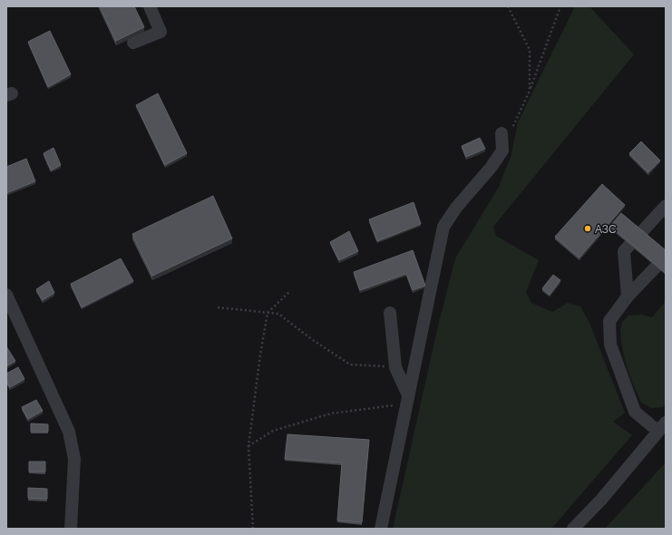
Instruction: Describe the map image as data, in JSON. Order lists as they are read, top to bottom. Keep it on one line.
{"places":["АЗС"]}
